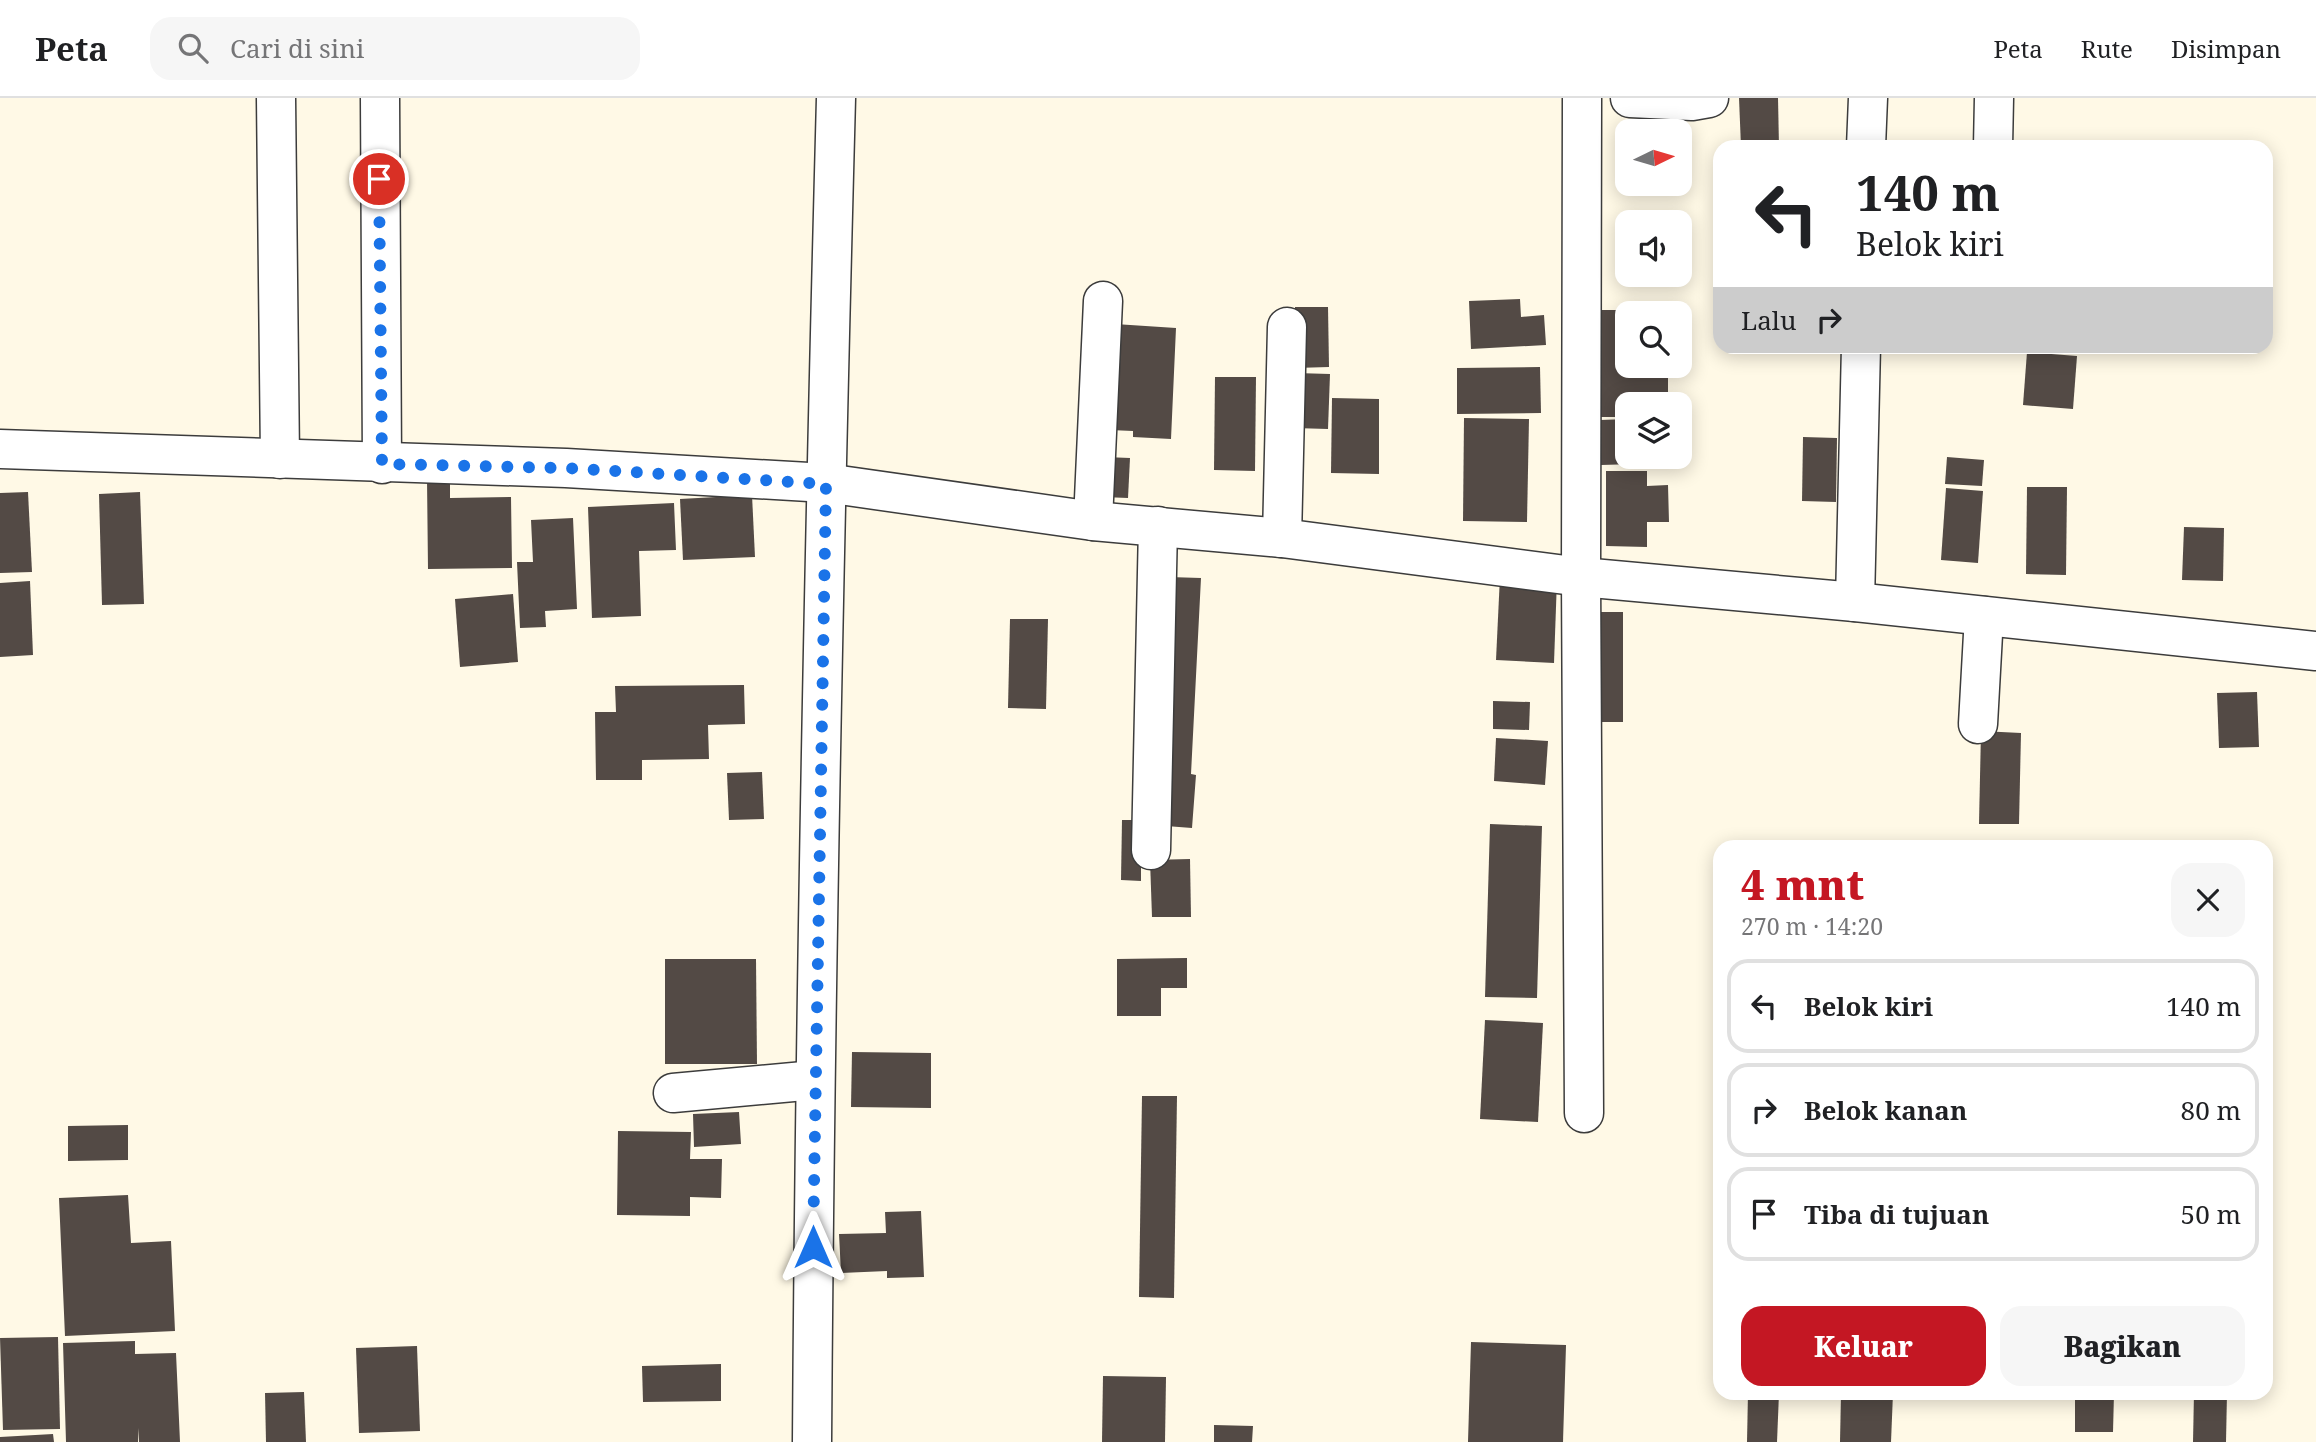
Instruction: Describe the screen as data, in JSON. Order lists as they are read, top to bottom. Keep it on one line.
{"north":"right","page":{"header":"Peta","search":"Cari di sini","nav":["Peta","Rute","Disimpan"],"turn":["140 m","Belok kiri"],"then":"Lalu","heading":["4 mnt","270 m · 14:20"],"list":[{"name":"Belok kiri","value":"140 m"},{"name":"Belok kanan","value":"80 m"},{"name":"Tiba di tujuan","value":"50 m"}],"buttons":["Keluar","Bagikan"]}}
